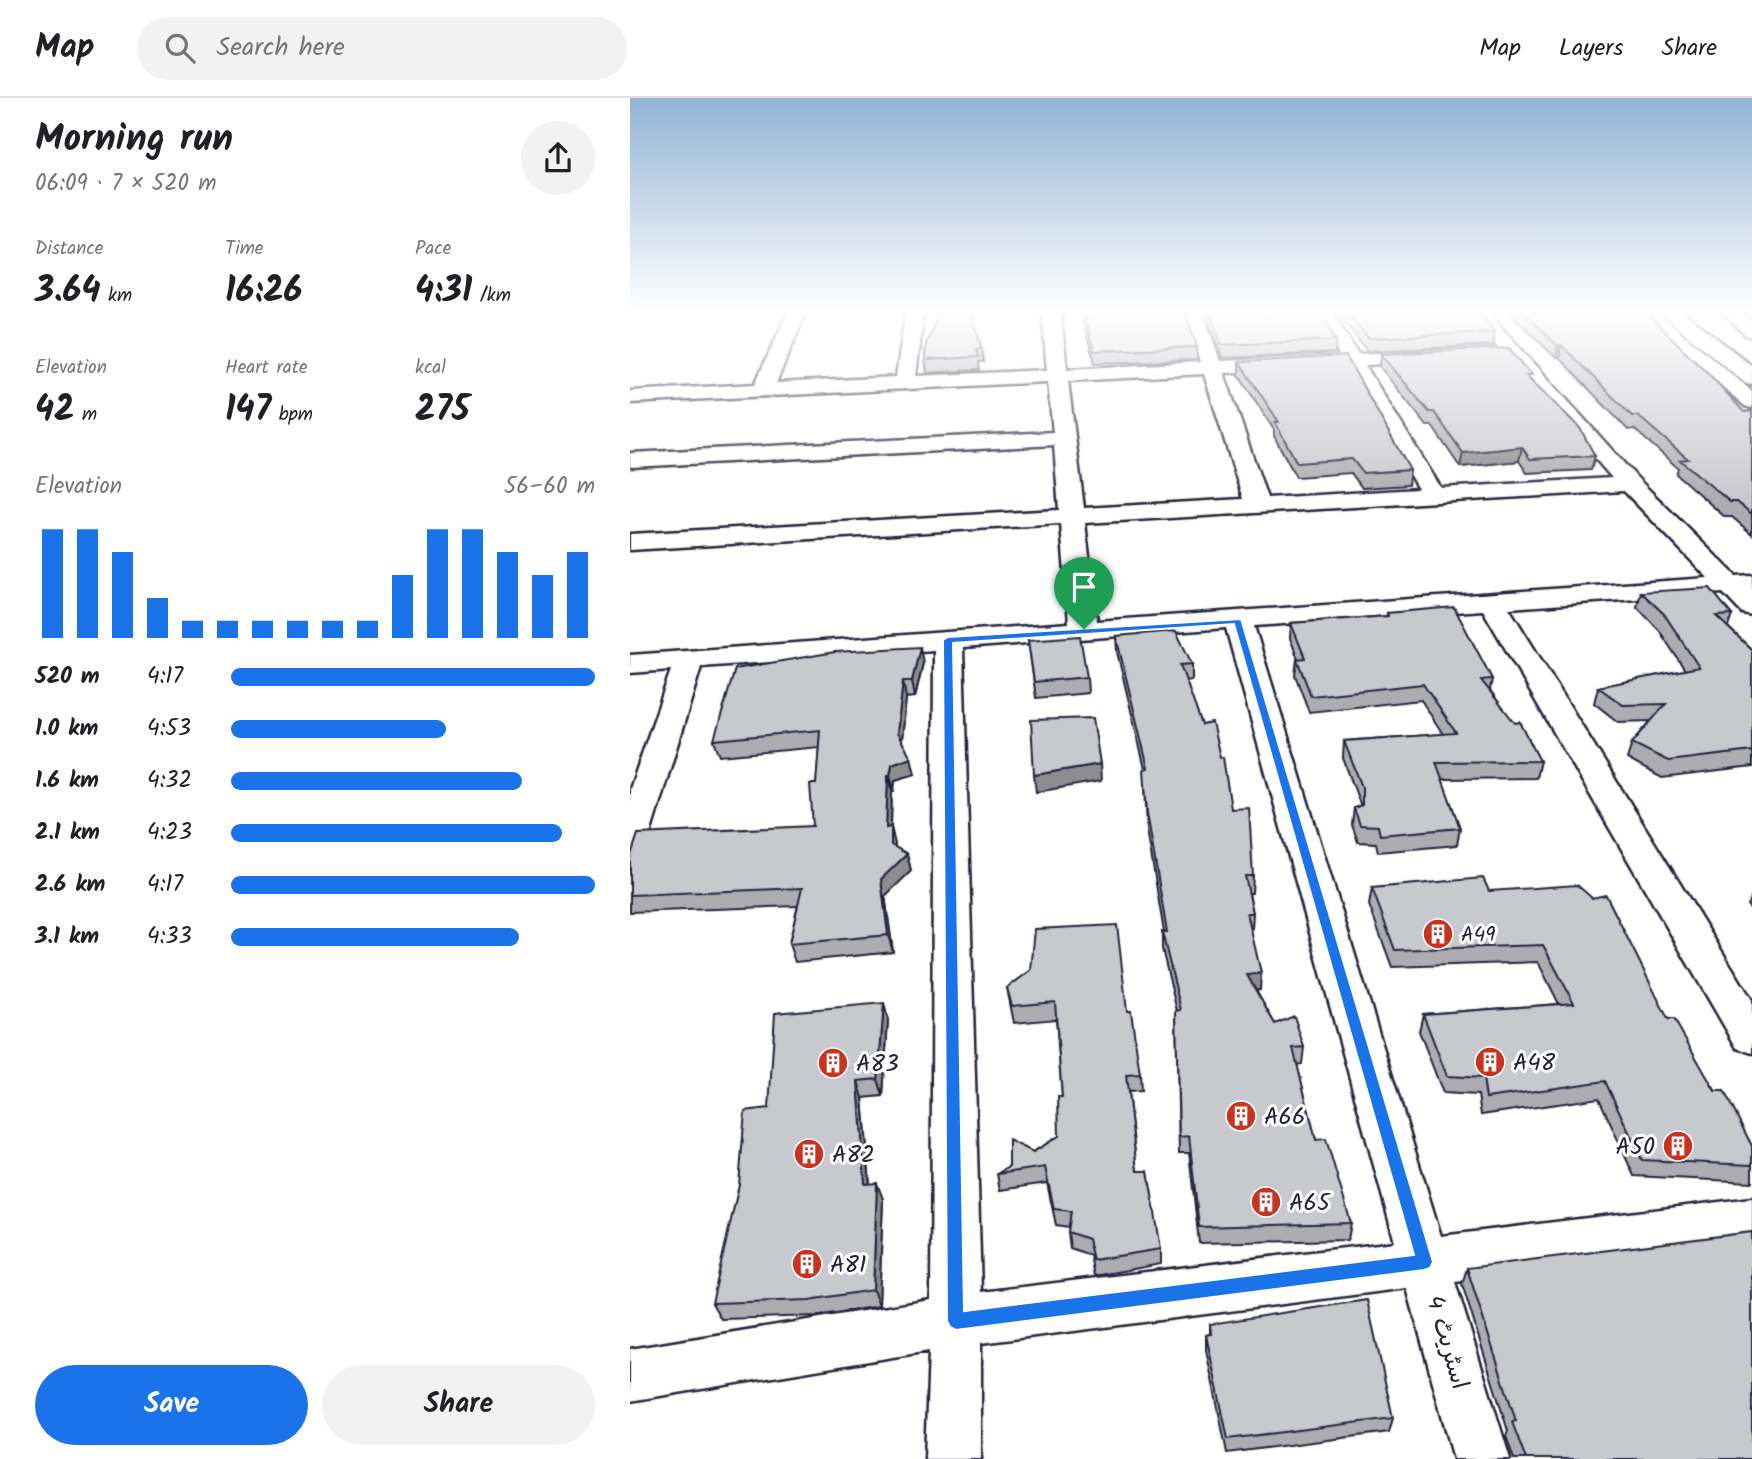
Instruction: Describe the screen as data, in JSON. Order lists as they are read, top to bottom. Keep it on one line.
{"streets":{"street":["اسٹریٹ 4"]},"places":{"building":["A49","A48","A83","A66","A50","A82","A65","A81"]},"page":{"header":"Map","search":"Search here","nav":["Map","Layers","Share"],"heading":["Morning run","06:09 · 7 × 520 m"],"stats":[["Distance","3.64 km"],["Time","16:26"],["Pace","4:31 /km"],["Elevation","42 m"],["Heart rate","147 bpm"],["kcal","275"]],"chart":["Elevation","56–60 m"],"list":[{"name":"520 m","note":"4:17"},{"name":"1.0 km","note":"4:53"},{"name":"1.6 km","note":"4:32"},{"name":"2.1 km","note":"4:23"},{"name":"2.6 km","note":"4:17"},{"name":"3.1 km","note":"4:33"}],"buttons":["Save","Share"]}}
